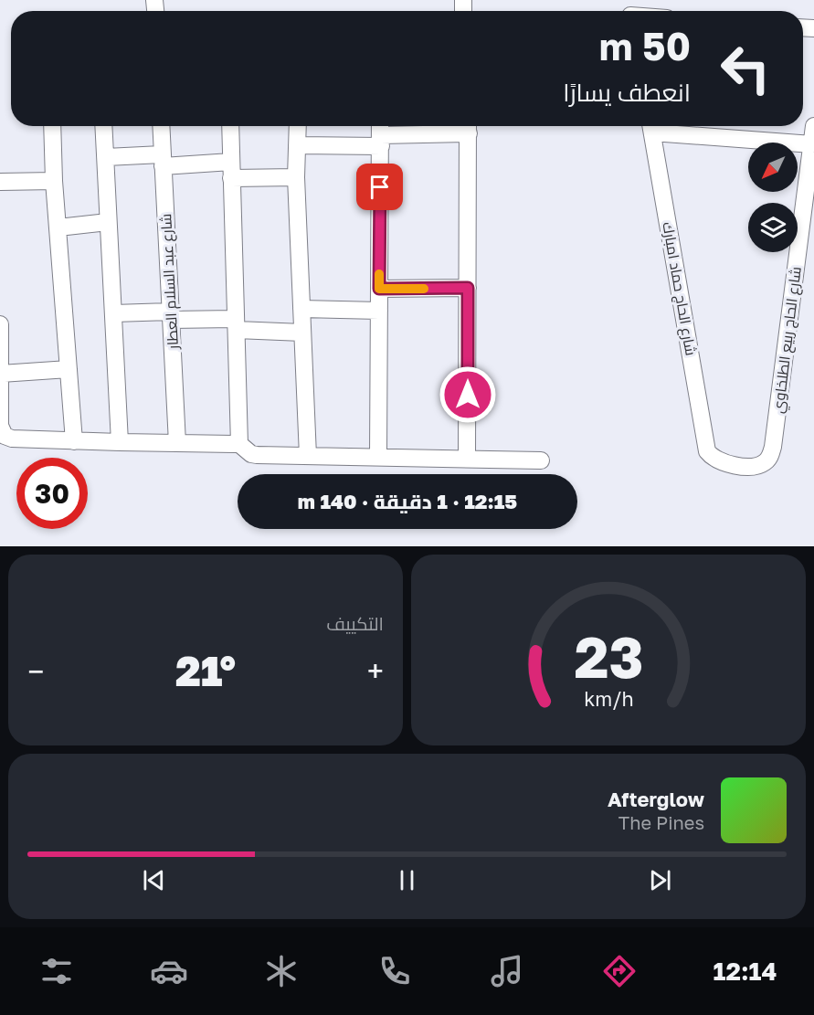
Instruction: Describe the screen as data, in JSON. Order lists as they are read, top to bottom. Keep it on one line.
{"streets":{"street":["شارع عبد السلام العطار","شارع الحاج حماد امبارك","شارع الحاج ربيع الطلخاوي"]},"crossings":[["شارع الحاج حماد امبارك","شارع الحاج ربيع الطلخاوي"]],"north":"bottom left","page":{"turn":["50 m","انعطف يسارًا"],"limit":"30","trip":"12:15 · 1 دقيقة · 140 m","tile":"التكييف","heat":["−","21°","+"],"song":["Afterglow","The Pines"],"tabs":"12:14","gauge":["23","km/h"]}}
